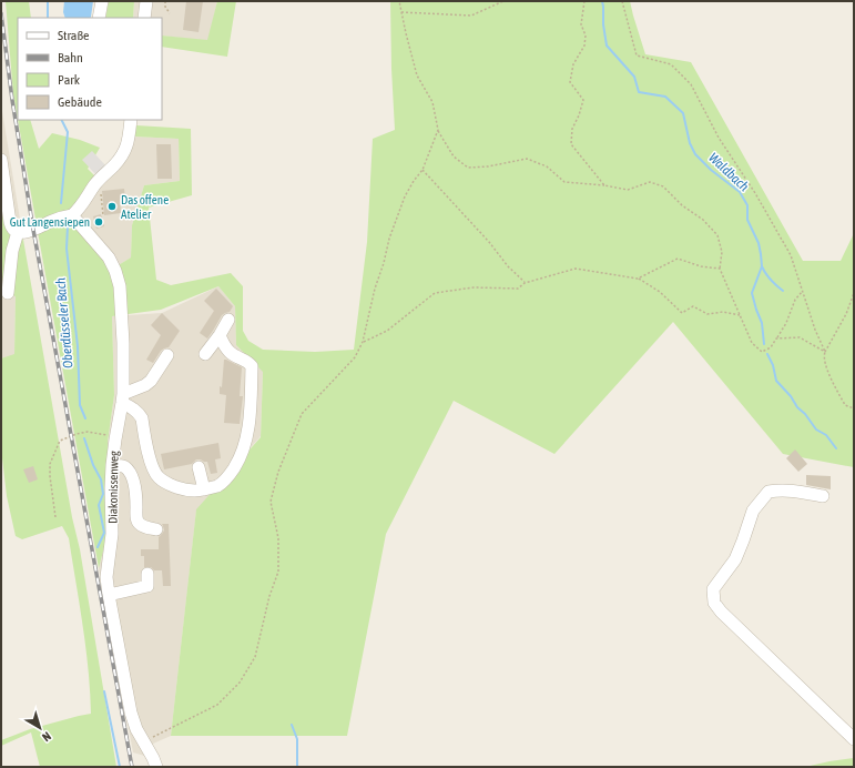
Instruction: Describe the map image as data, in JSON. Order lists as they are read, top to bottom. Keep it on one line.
{"streets":{"street":["Diakonissenweg"]},"water":["Waldbach","Oberdüsseler Bach"],"places":["Das offene Atelier","Gut Langensiepen"],"legend":["Straße","Bahn","Park","Gebäude"],"north":"bottom right"}
